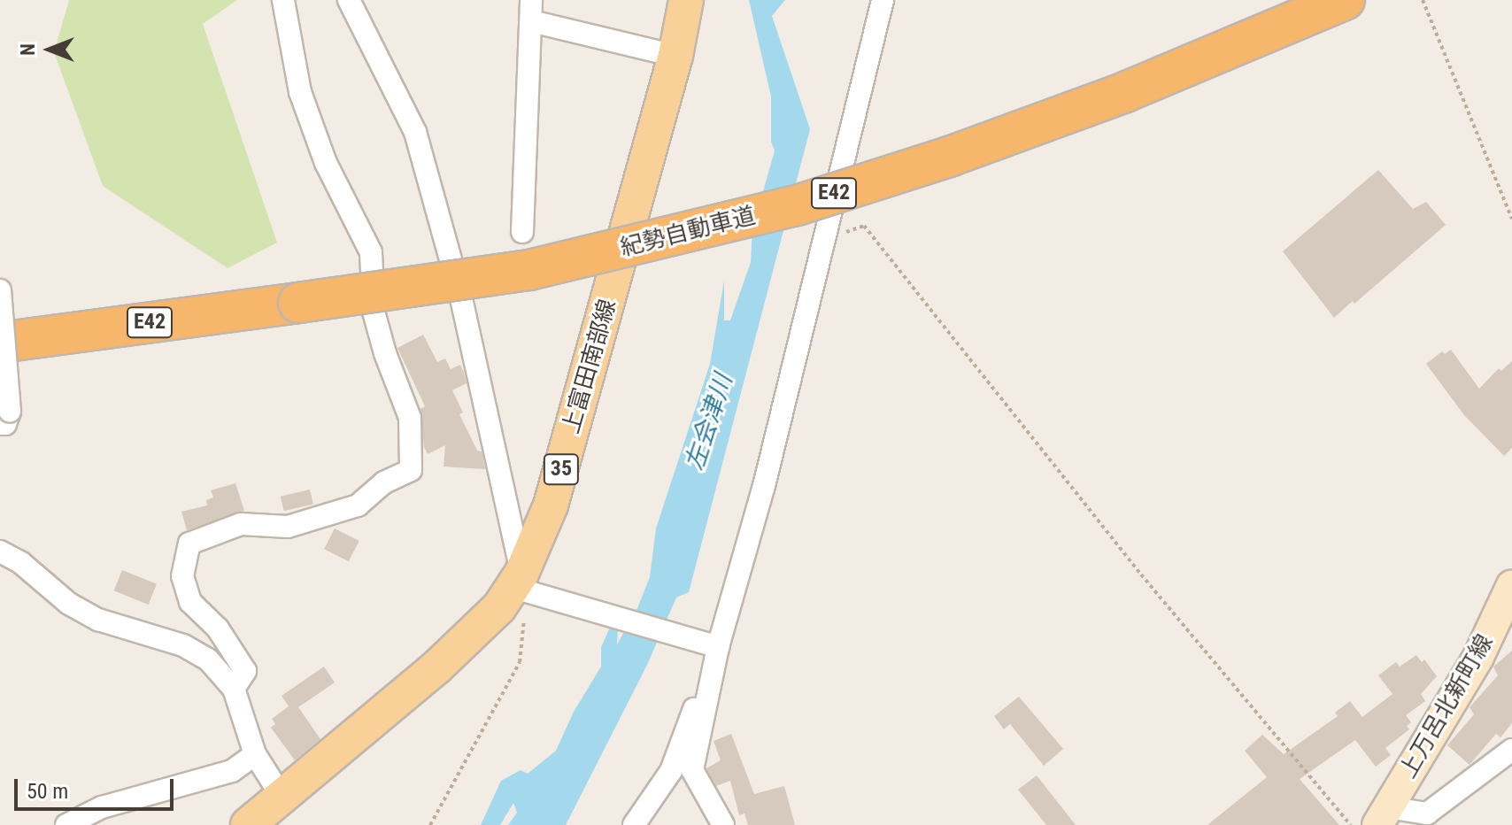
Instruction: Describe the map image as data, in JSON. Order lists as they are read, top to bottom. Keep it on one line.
{"streets":{"highway":["E42","紀勢自動車道"],"main road":["上富田南部線","35","上万呂北新町線"]},"water":["左会津川"],"scale_bar":"50 m","north":"left"}
